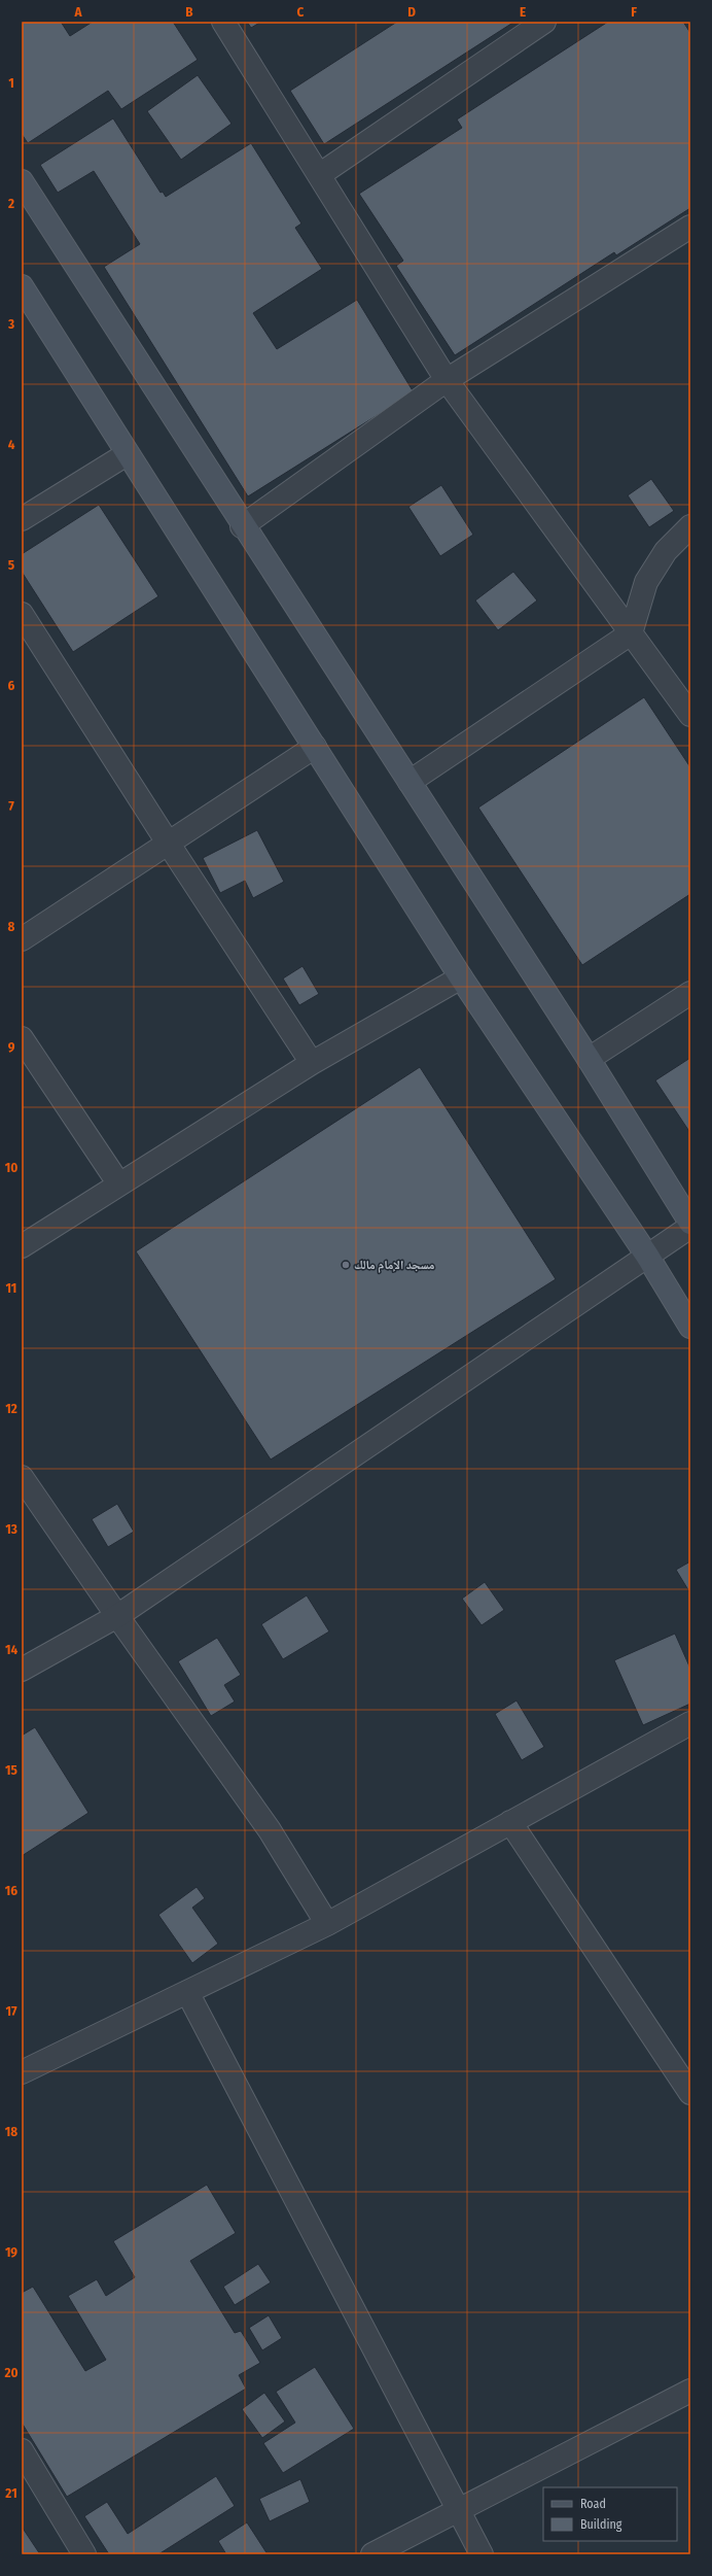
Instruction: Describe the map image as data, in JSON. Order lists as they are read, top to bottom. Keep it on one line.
{"places":["مسجد الإمام مالك"],"legend":["Road","Building"],"grid":{"columns":["A","B","C","D","E","F"],"rows":["1","2","3","4","5","6","7","8","9","10","11","12","13","14","15","16","17","18","19","20","21"]}}
